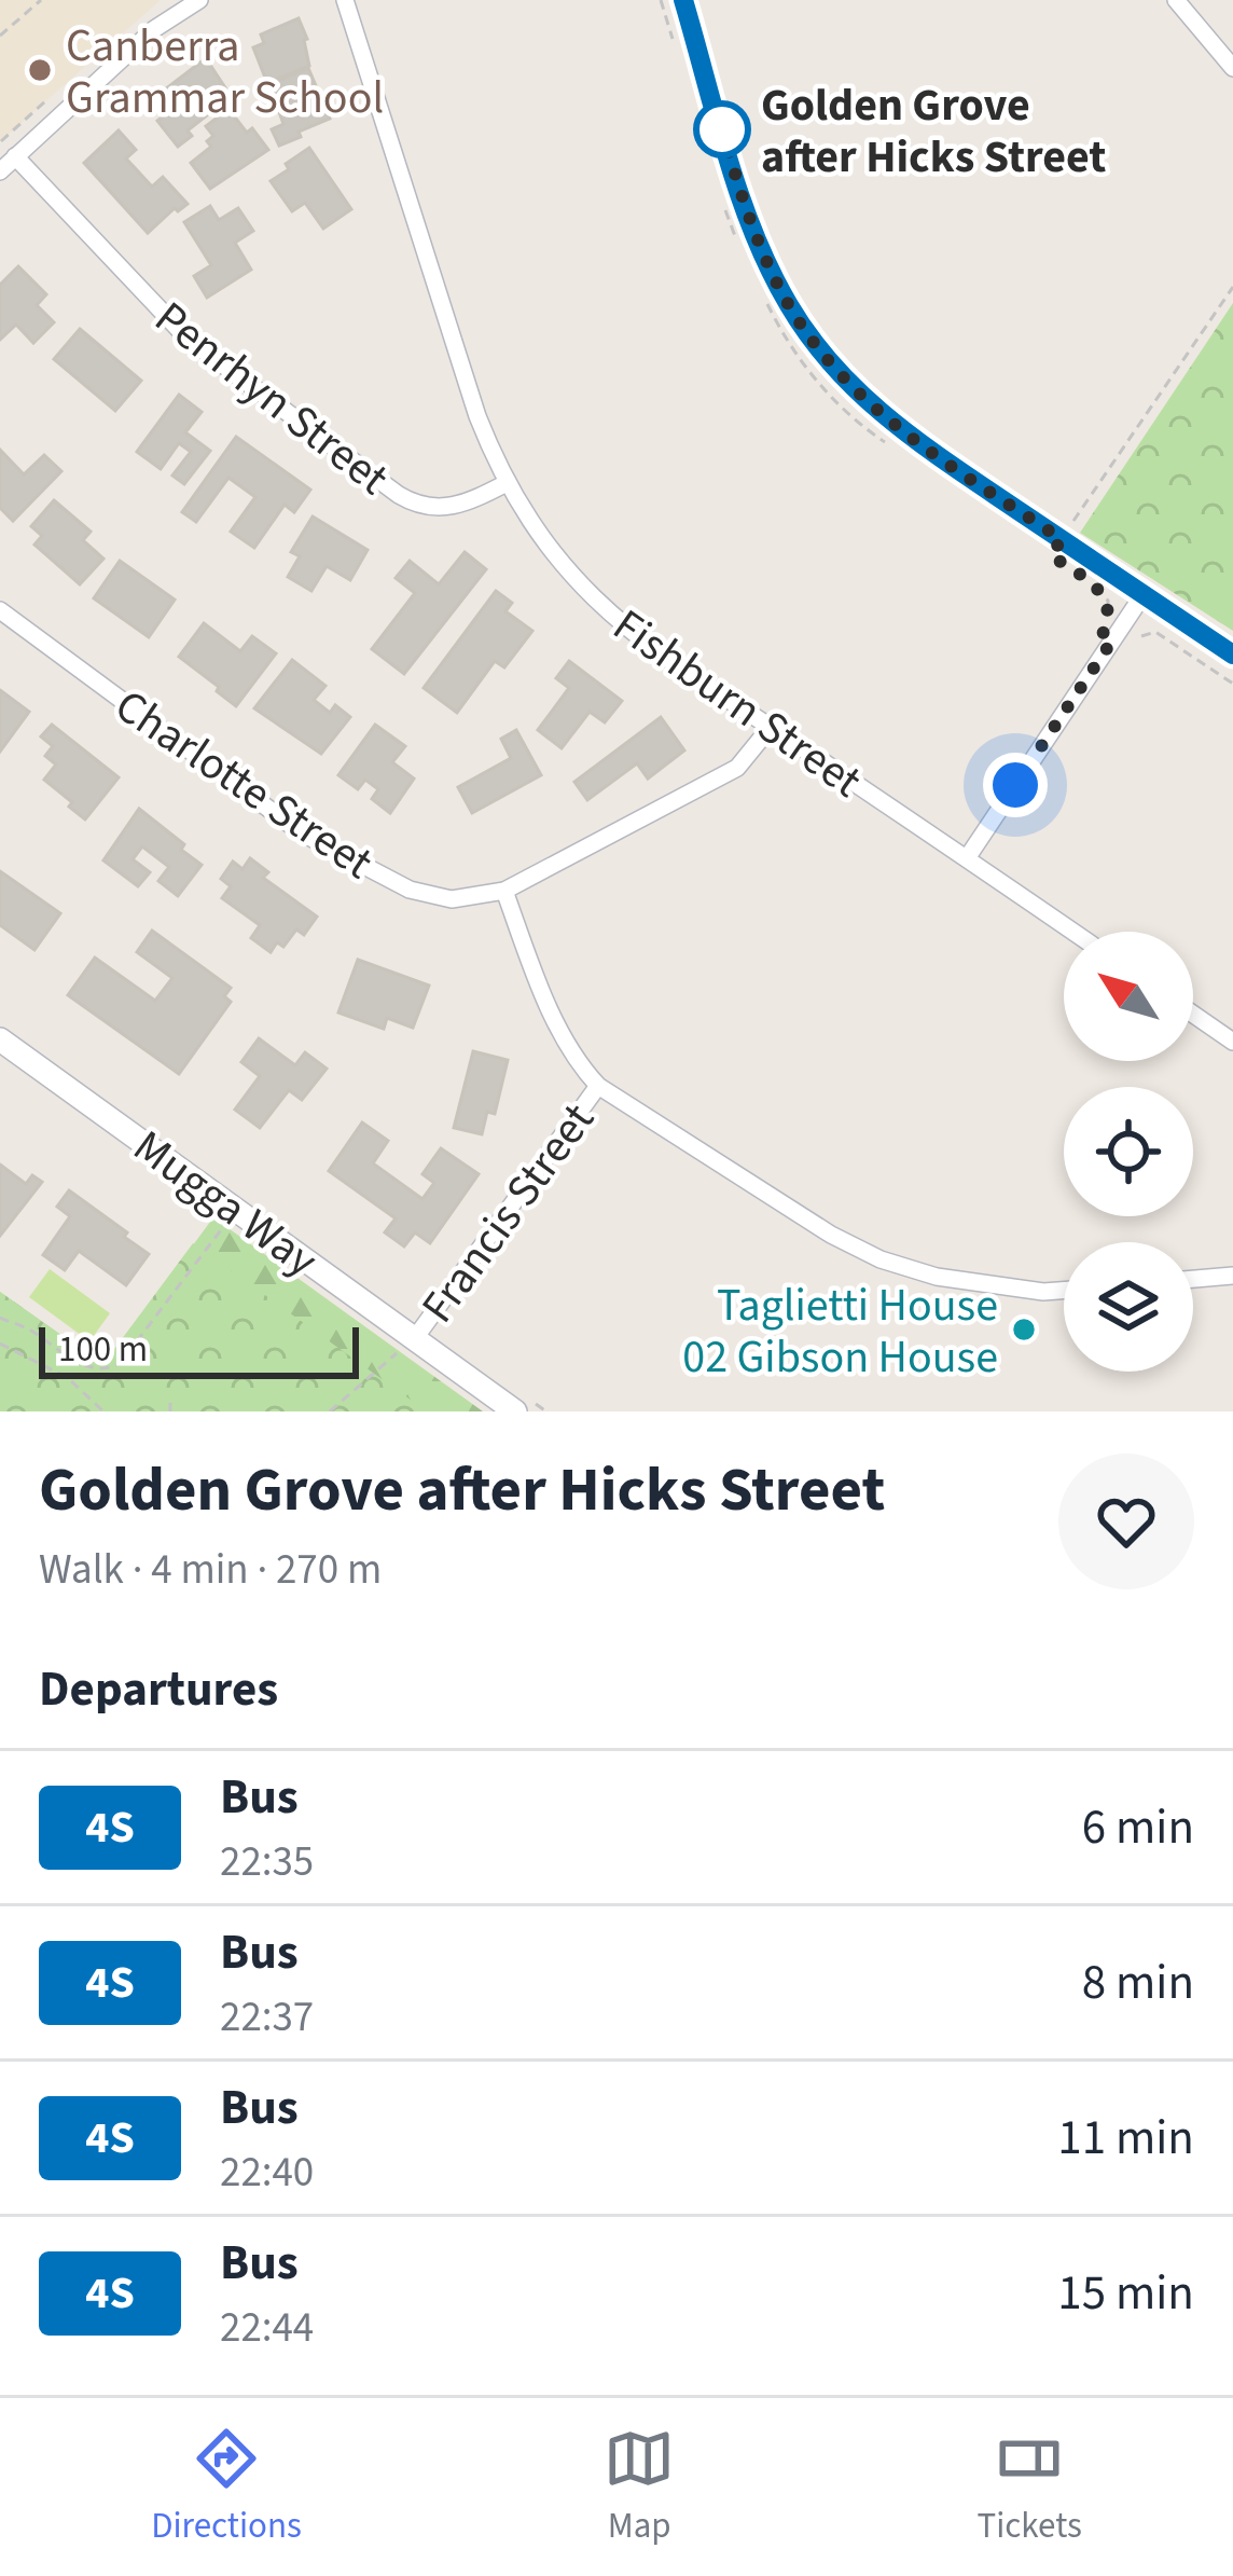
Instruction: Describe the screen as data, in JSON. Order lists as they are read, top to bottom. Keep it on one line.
{"streets":{"main road":["Mugga Way"],"street":["Penrhyn Street","Fishburn Street","Charlotte Street","Francis Street"]},"crossings":[["Penrhyn Street","Fishburn Street"],["Fishburn Street","Charlotte Street"],["Mugga Way","Francis Street"]],"places":["Canberra Grammar School","Golden Grove after Hicks Street","Taglietti House 02 Gibson House"],"lines":["bus line 4S"],"scale_bar":"100 m","north":"top left","page":{"scale":"100 m","heading":[["Golden Grove after Hicks Street","Walk · 4 min · 270 m"],"Departures"],"list":[{"mark":"4S","name":"Bus","note":"22:35","value":"6 min"},{"mark":"4S","name":"Bus","note":"22:37","value":"8 min"},{"mark":"4S","name":"Bus","note":"22:40","value":"11 min"},{"mark":"4S","name":"Bus","note":"22:44","value":"15 min"}],"tabs":["Directions","Map","Tickets"]}}
